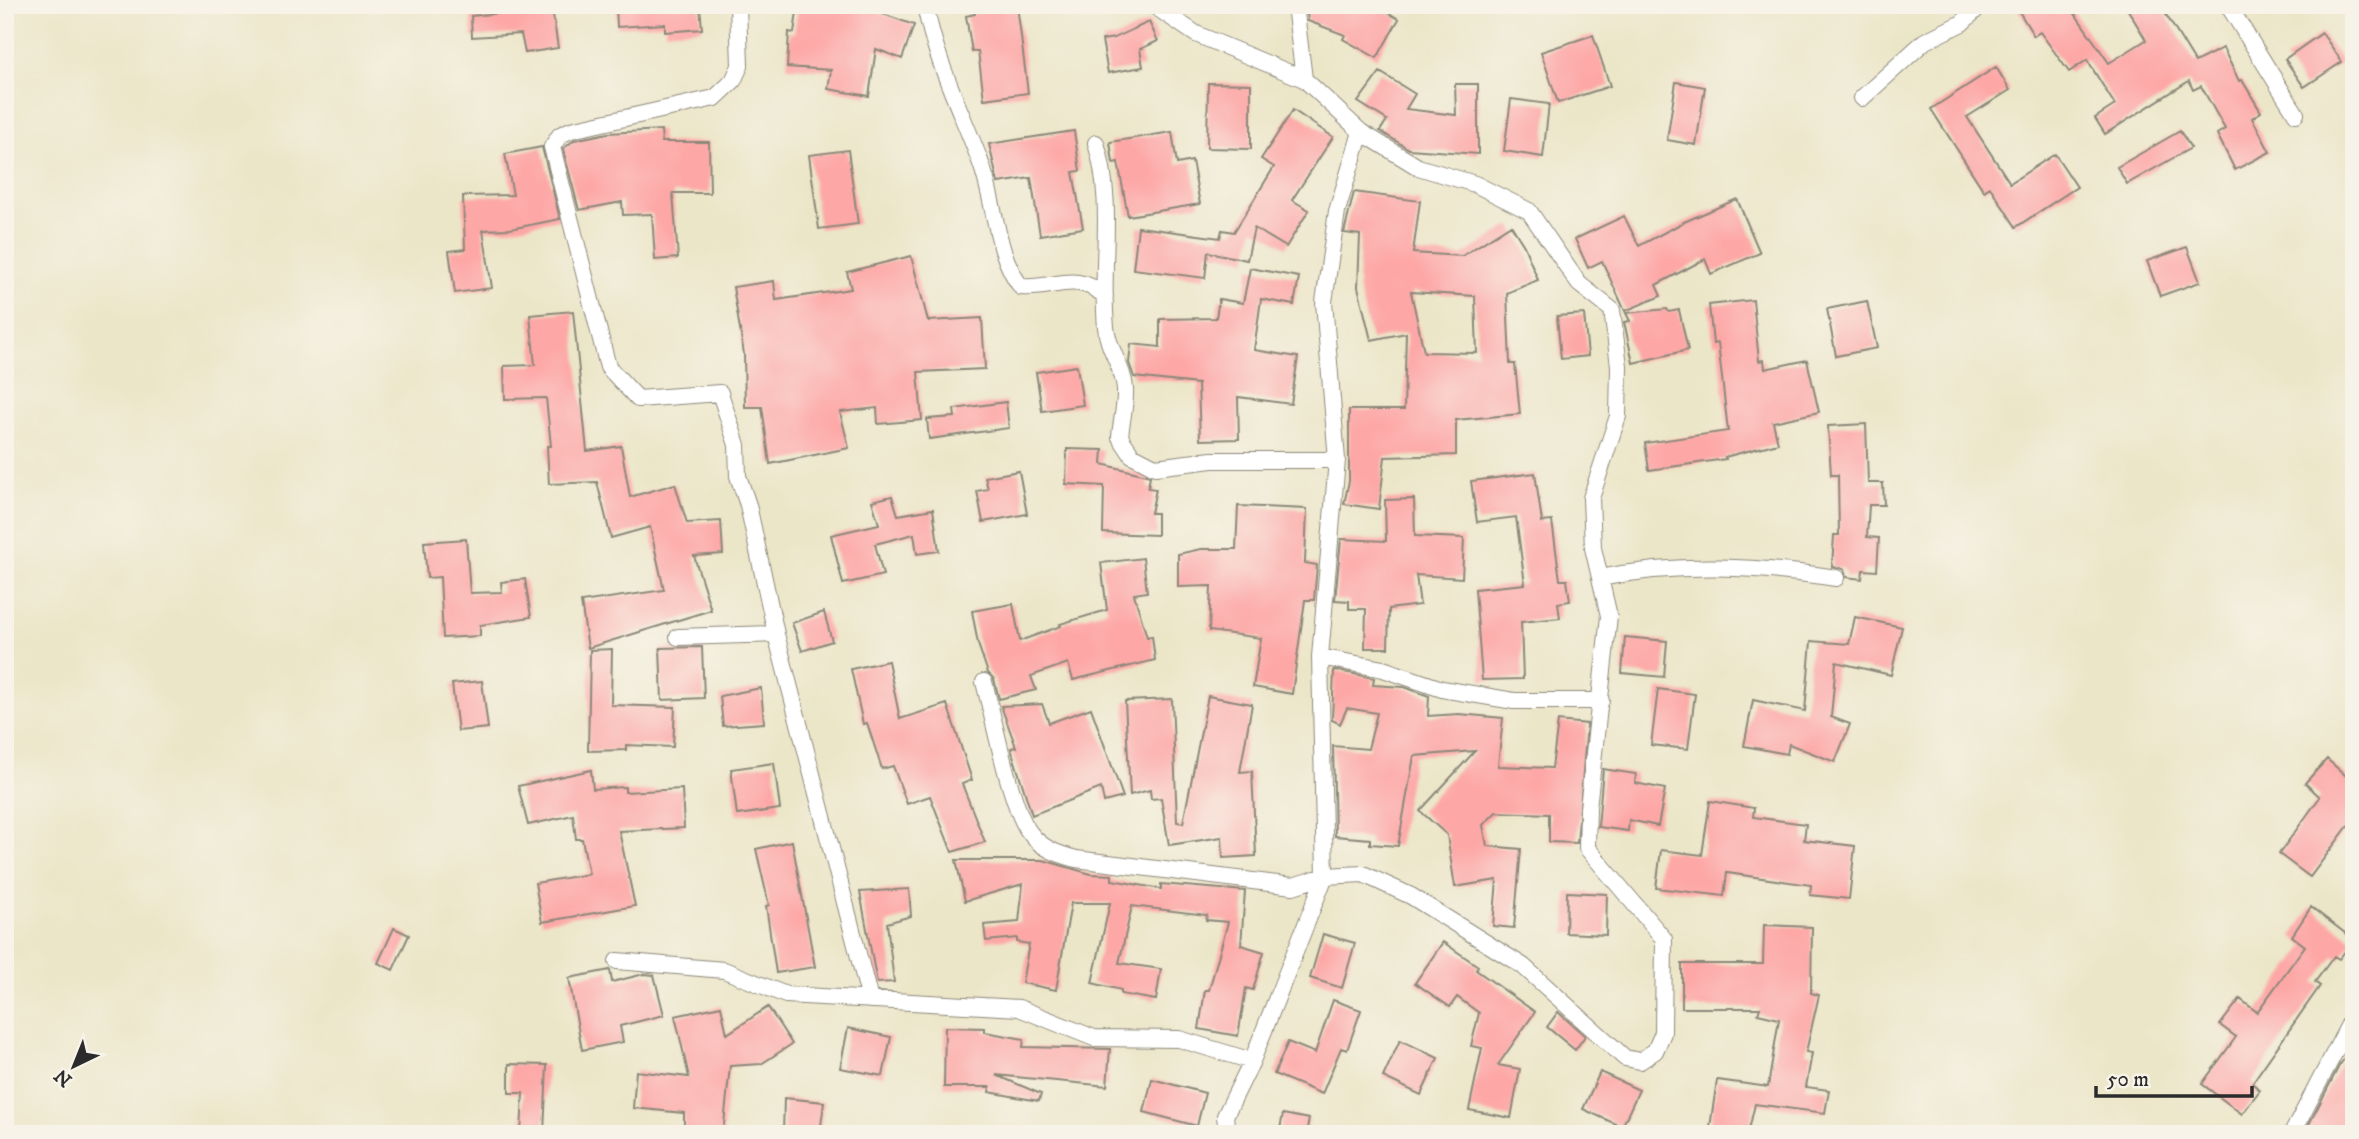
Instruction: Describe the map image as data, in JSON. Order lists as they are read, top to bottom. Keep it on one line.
{"scale_bar":"50 m","north":"bottom left"}
